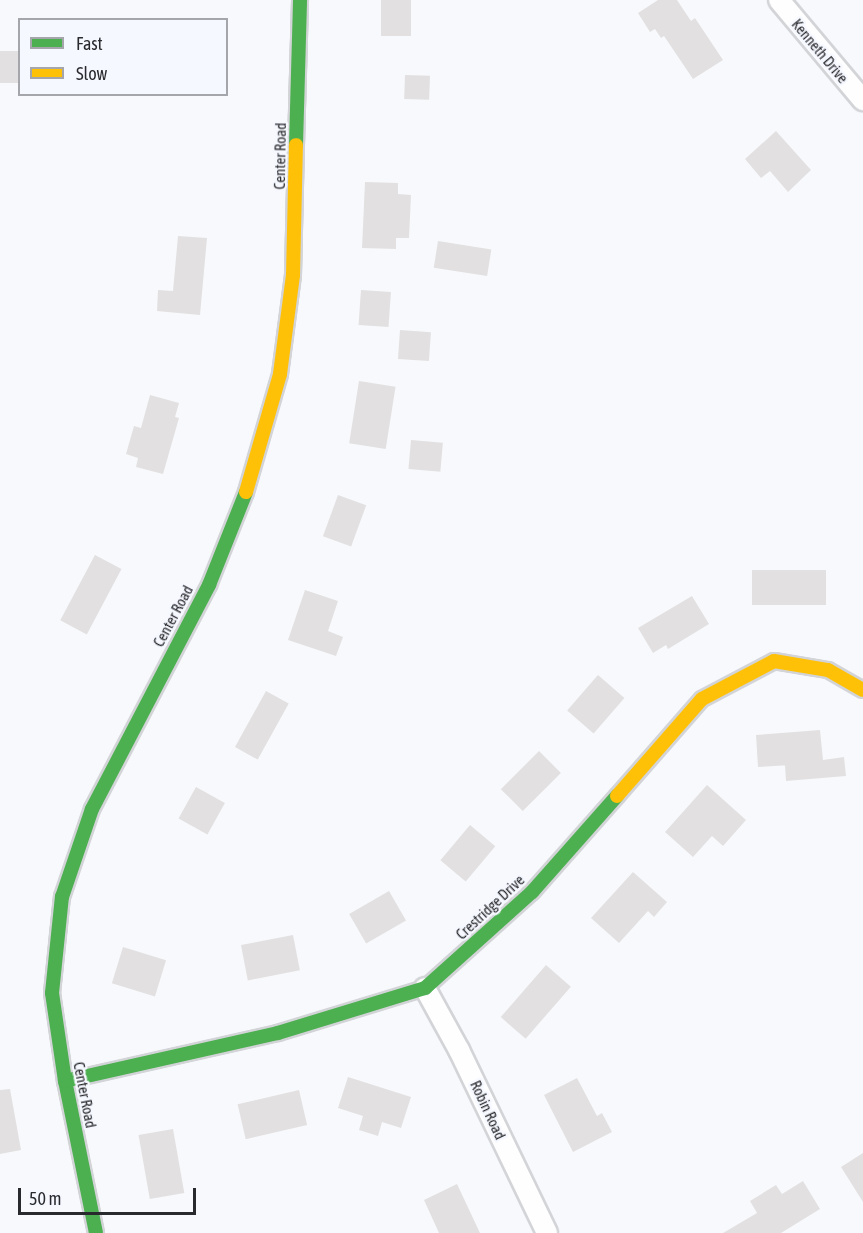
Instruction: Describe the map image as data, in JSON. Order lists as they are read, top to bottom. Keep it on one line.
{"streets":{"street":["Kenneth Drive","Center Road","Crestridge Drive","Robin Road"]},"crossings":[["Center Road","Crestridge Drive"],["Crestridge Drive","Robin Road"]],"legend":["Fast","Slow"],"scale_bar":"50 m"}
